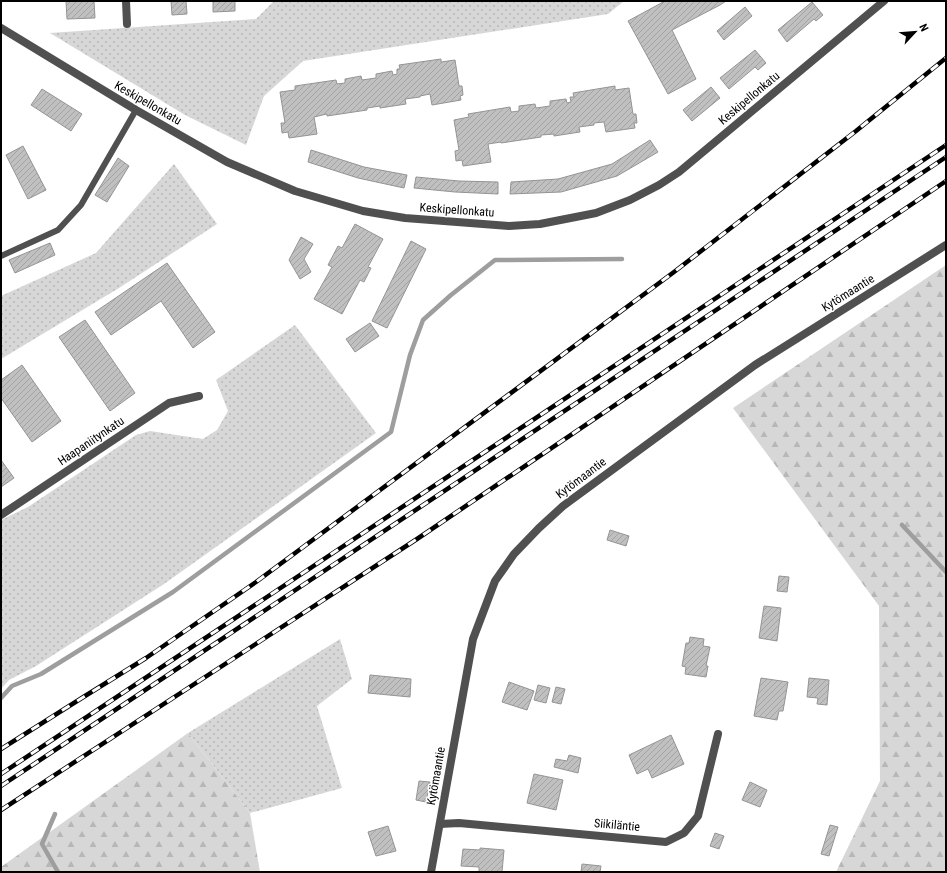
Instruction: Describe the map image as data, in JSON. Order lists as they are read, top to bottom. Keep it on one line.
{"streets":{"street":["Keskipellonkatu","Kytömaantie","Haapaniitynkatu","Siikiläntie"]},"crossings":[["Kytömaantie","Siikiläntie"]],"north":"top right"}
